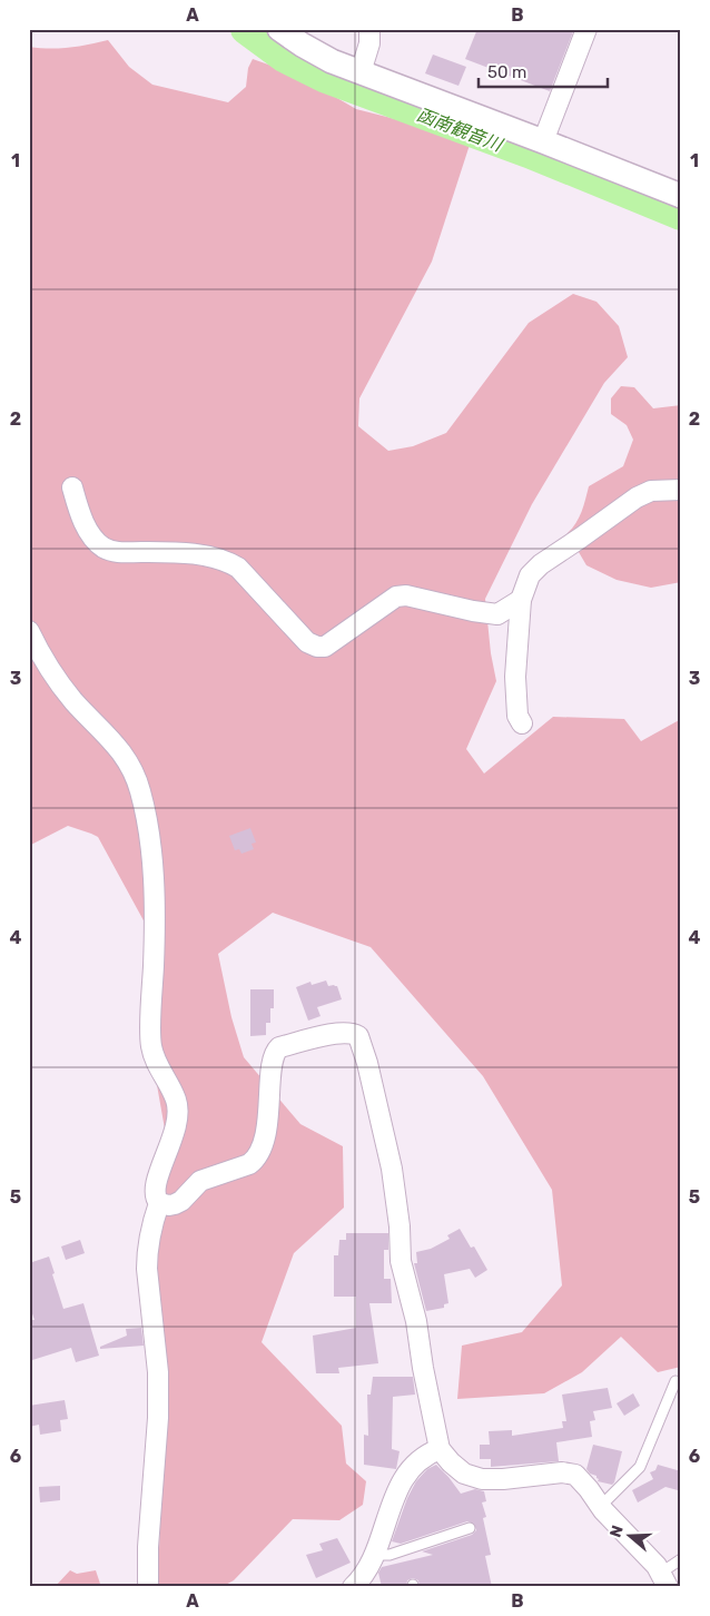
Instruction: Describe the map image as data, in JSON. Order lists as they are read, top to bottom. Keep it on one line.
{"water":["函南観音川"],"scale_bar":"50 m","north":"left","grid":{"columns":["A","B"],"rows":["1","2","3","4","5","6"]}}
